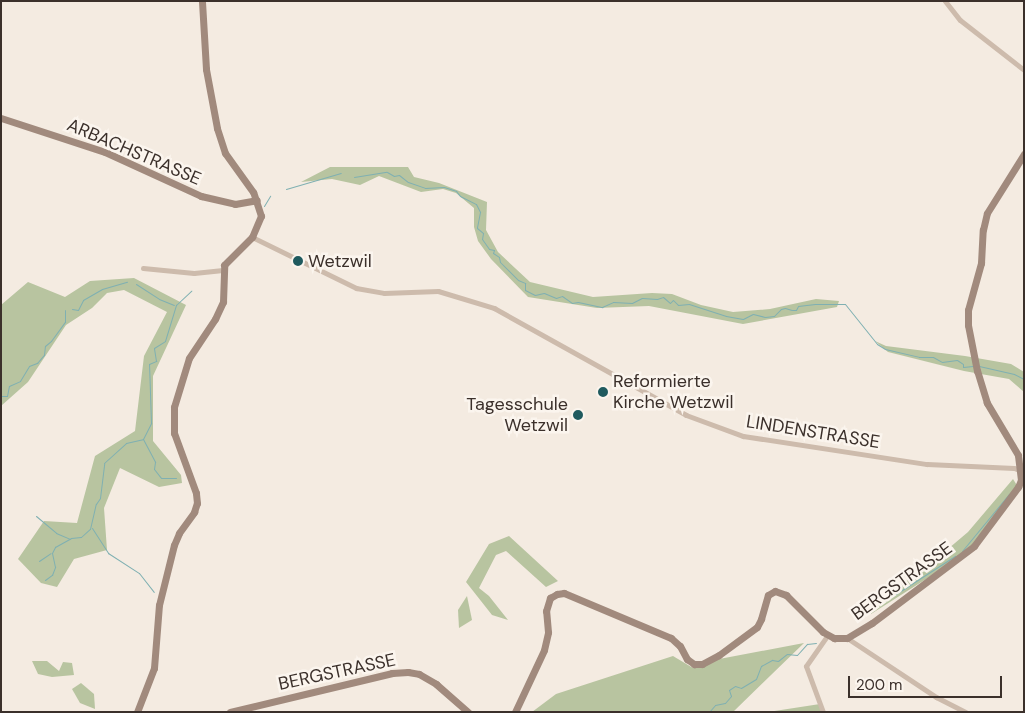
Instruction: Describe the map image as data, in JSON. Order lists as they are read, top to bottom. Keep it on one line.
{"streets":{"street":["ARBACHSTRASSE","LINDENSTRASSE","BERGSTRASSE"]},"crossings":[["LINDENSTRASSE","BERGSTRASSE"]],"places":["Wetzwil","Reformierte Kirche Wetzwil","Tagesschule Wetzwil"],"scale_bar":"200 m"}
